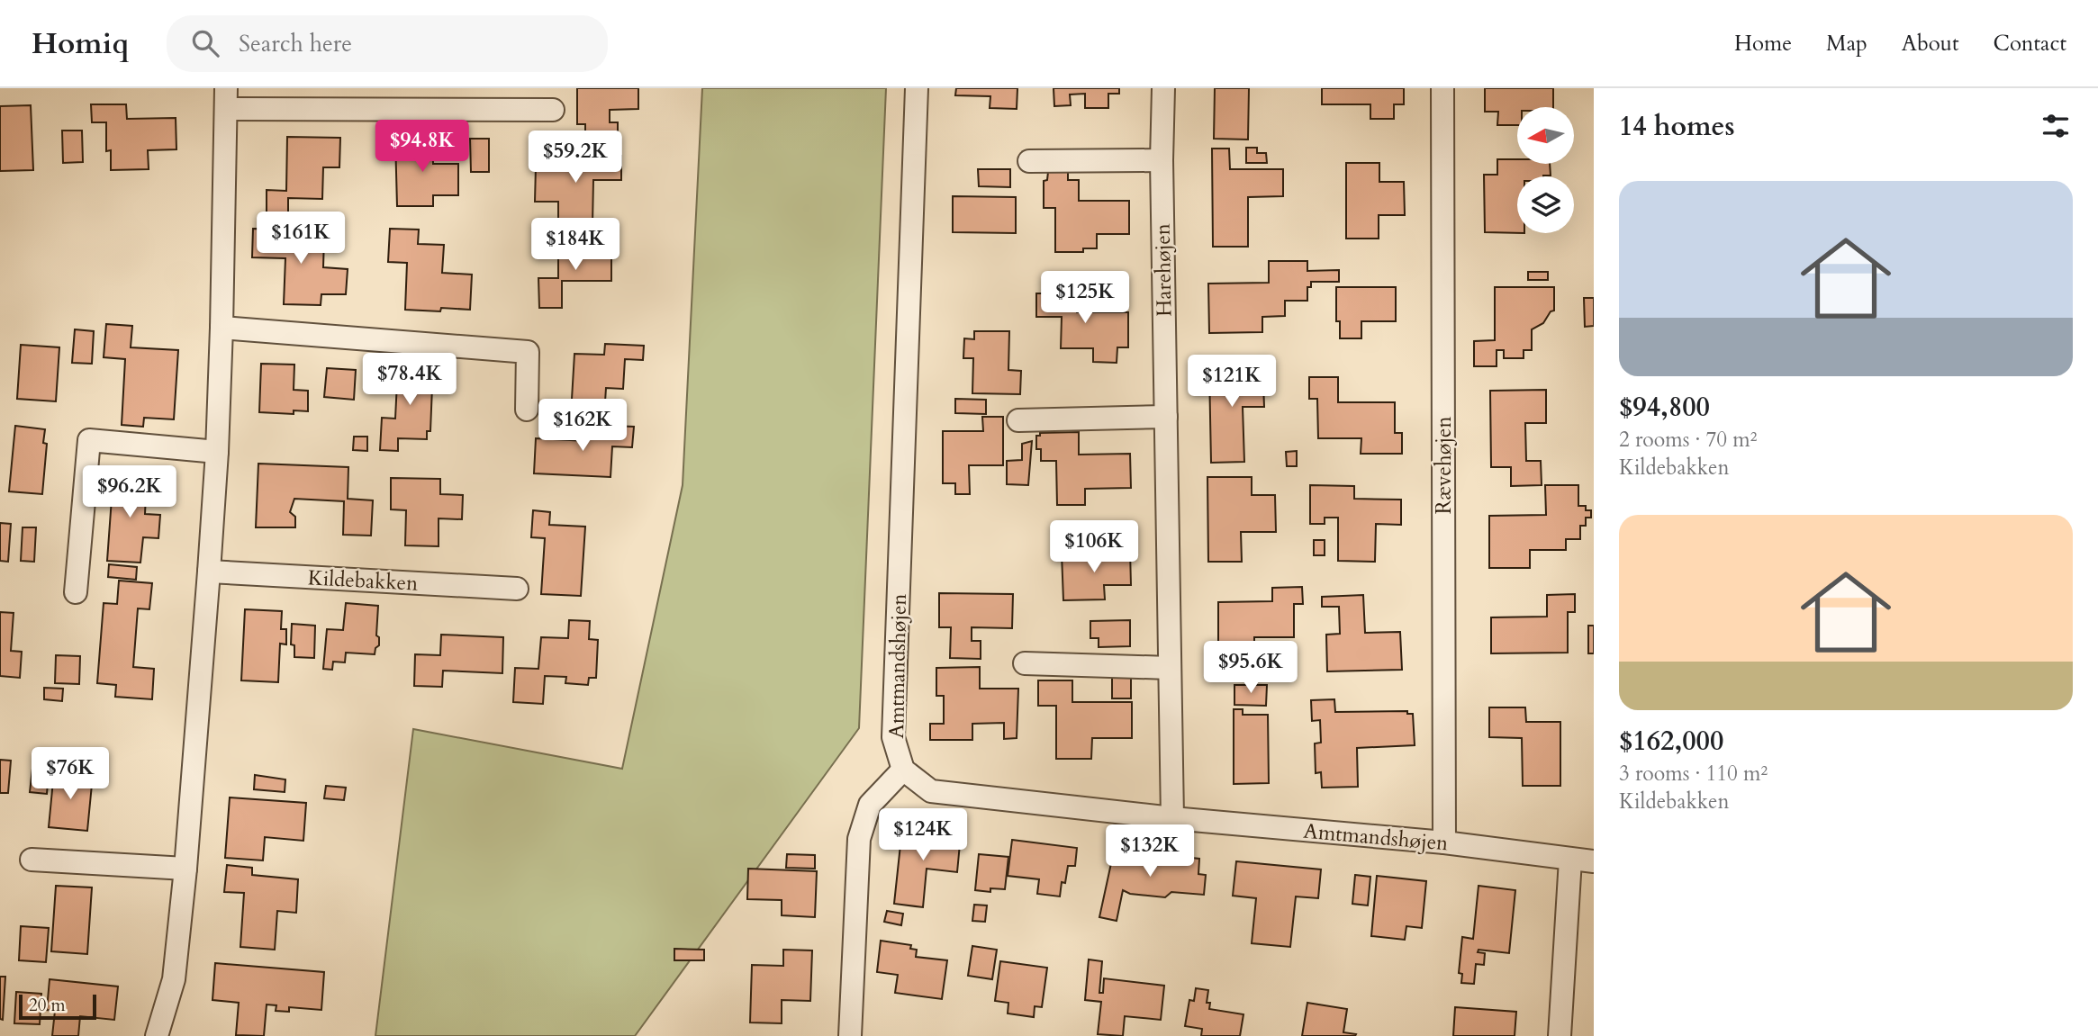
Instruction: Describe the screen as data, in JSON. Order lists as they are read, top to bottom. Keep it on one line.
{"streets":{"street":["Harehøjen","Rævehøjen","Kildebakken","Amtmandshøjen"]},"crossings":[["Harehøjen","Amtmandshøjen"],["Rævehøjen","Amtmandshøjen"]],"scale_bar":"20 m","north":"left","page":{"header":"Homiq","search":"Search here","nav":["Home","Map","About","Contact"],"heading":"14 homes","price":["$94.8K","$59.2K","$161K","$184K","$125K","$78.4K","$121K","$162K","$96.2K","$106K","$95.6K","$76K","$124K","$132K"],"list":[{"name":"$94,800","note":"2 rooms · 70 m² · Kildebakken"},{"name":"$162,000","note":"3 rooms · 110 m² · Kildebakken"}],"scale":"20 m"}}
